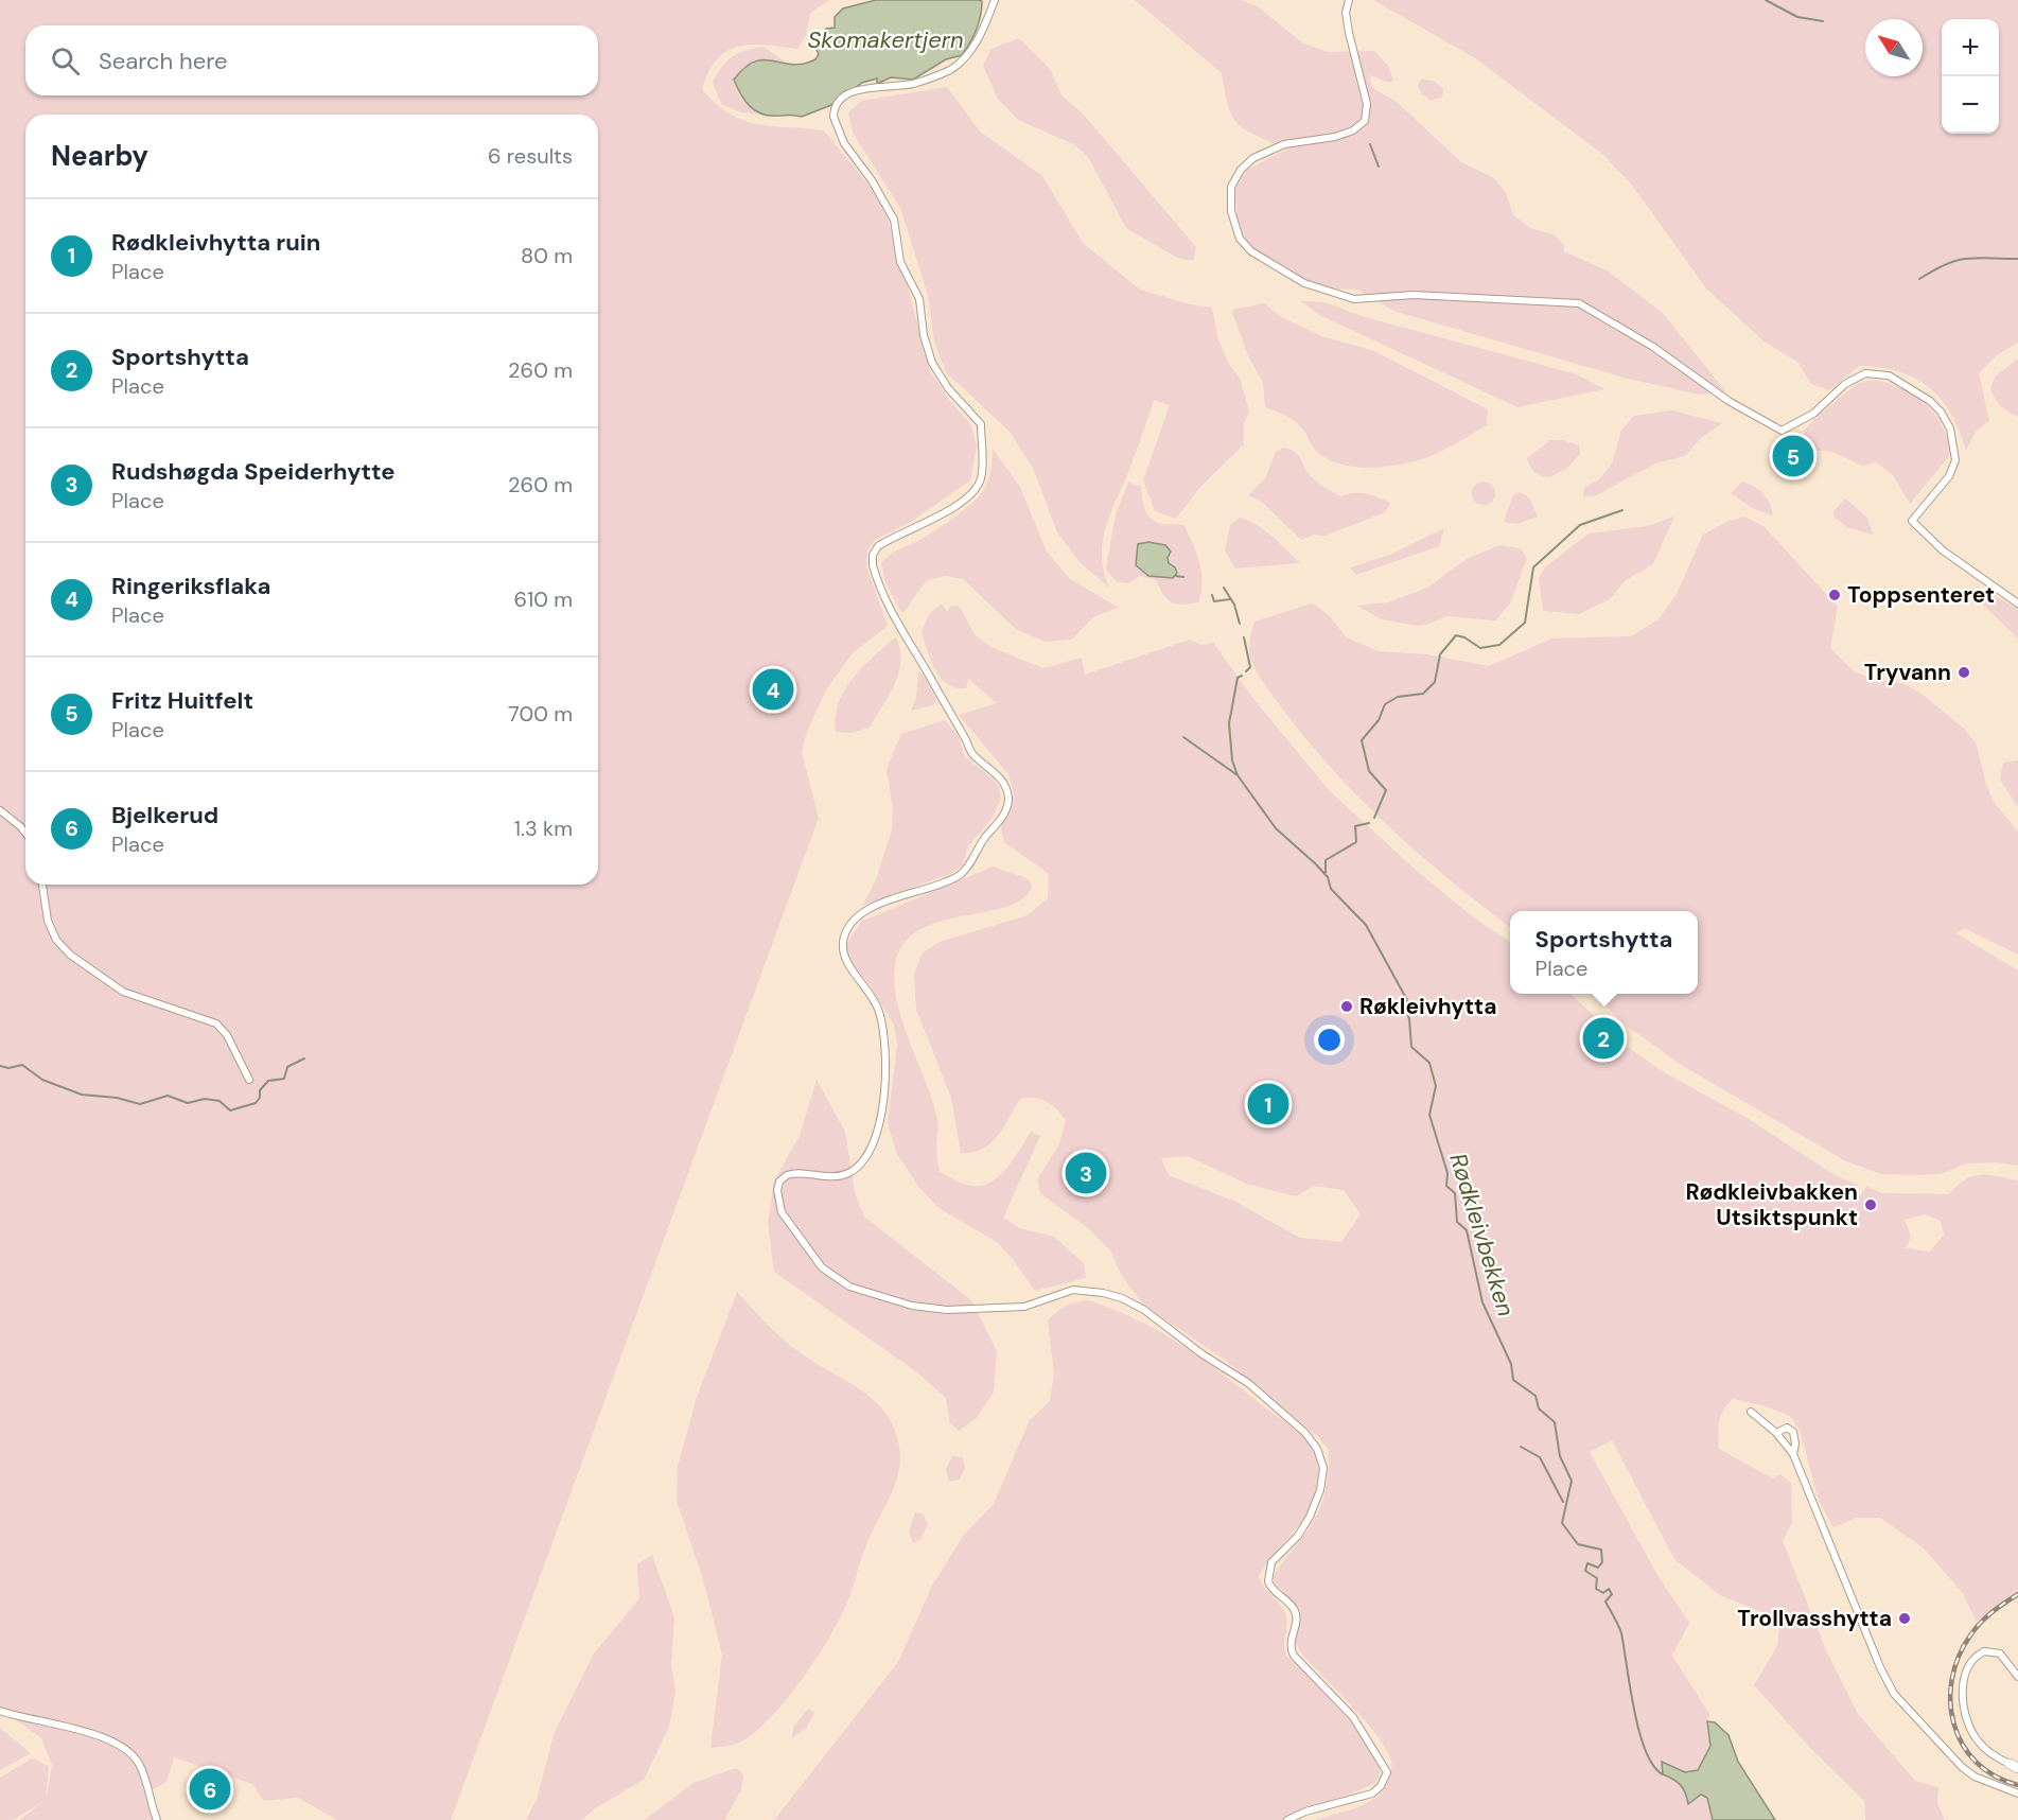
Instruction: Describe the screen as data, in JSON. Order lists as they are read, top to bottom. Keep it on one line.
{"water":["Skomakertjern","Rødkleivbekken"],"places":["Toppsenteret","Tryvann","Røkleivhytta","Rødkleivbakken Utsiktspunkt","Trollvasshytta"],"north":"top left","page":{"map_buttons":["+","−"],"search":"Search here","heading":["Nearby","6 results"],"list":[{"mark":"1","name":"Rødkleivhytta ruin","note":"Place","value":"80 m"},{"mark":"2","name":"Sportshytta","note":"Place","value":"260 m"},{"mark":"3","name":"Rudshøgda Speiderhytte","note":"Place","value":"260 m"},{"mark":"4","name":"Ringeriksflaka","note":"Place","value":"610 m"},{"mark":"5","name":"Fritz Huitfelt","note":"Place","value":"700 m"},{"mark":"6","name":"Bjelkerud","note":"Place","value":"1.3 km"}],"pins":["5","4","2","1","3","6"],"popup":["Sportshytta","Place"]}}
